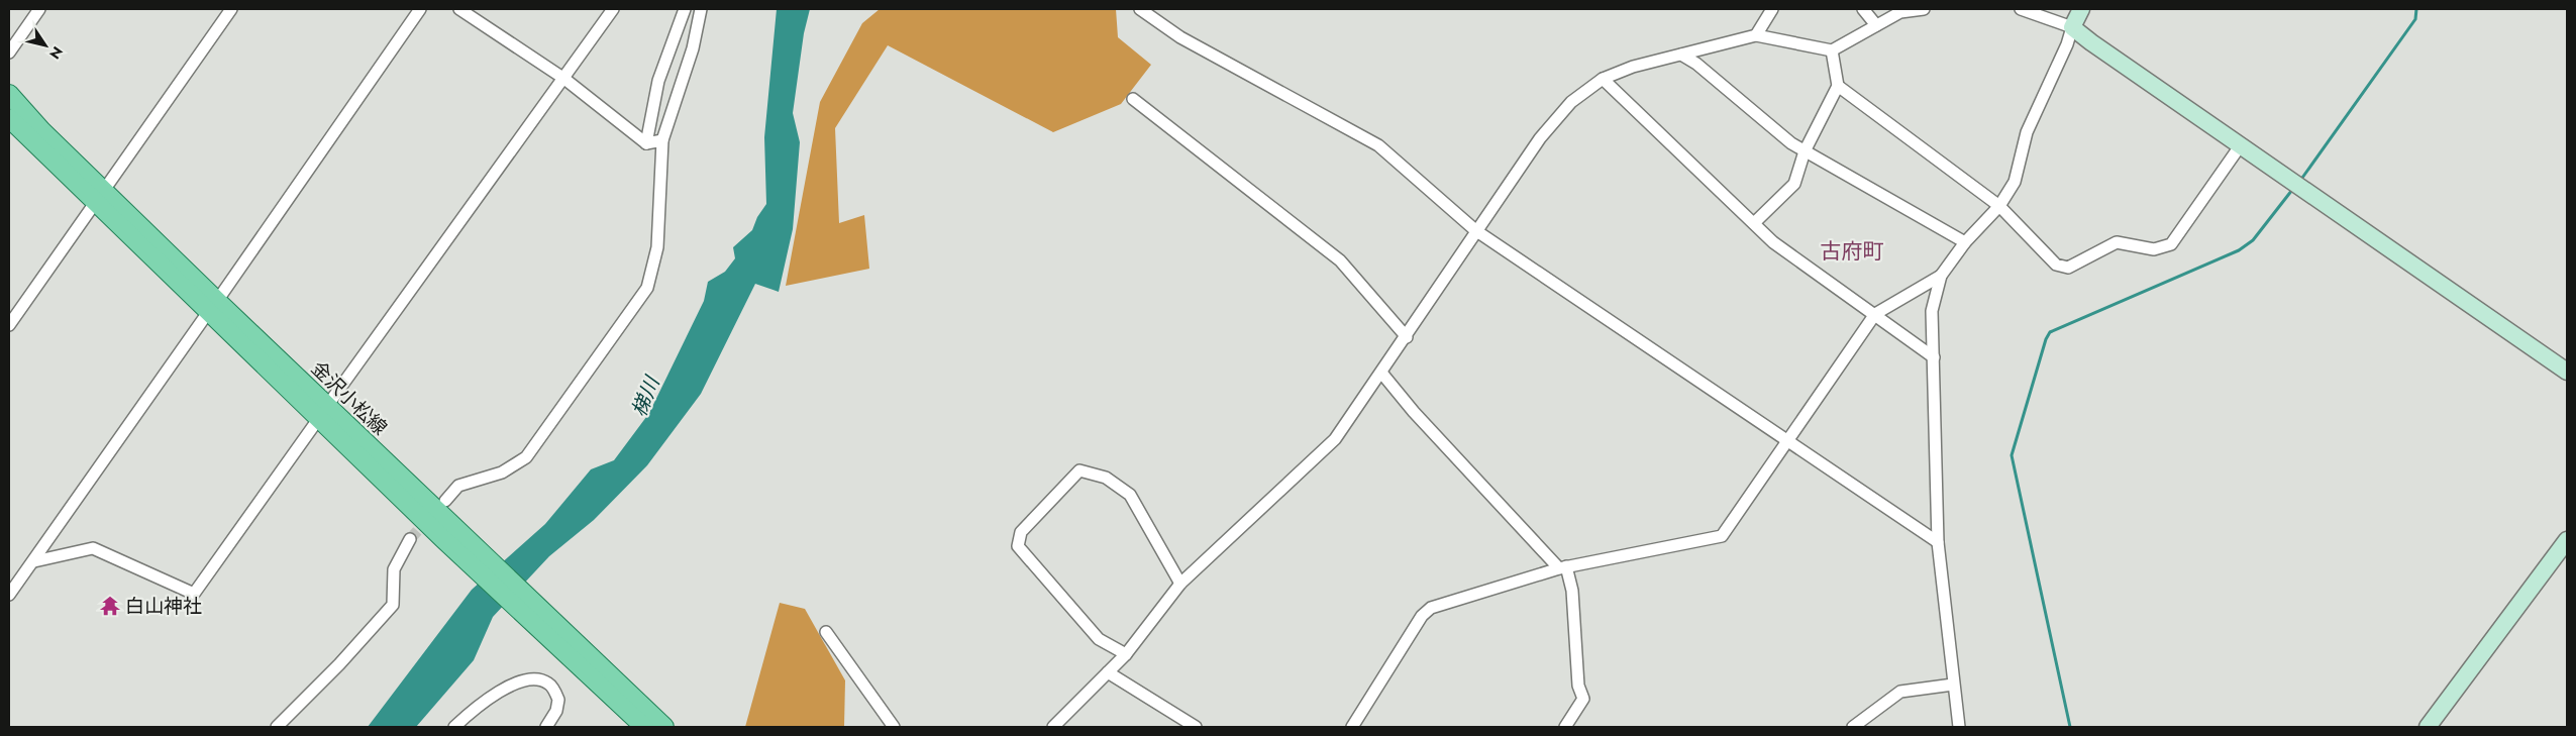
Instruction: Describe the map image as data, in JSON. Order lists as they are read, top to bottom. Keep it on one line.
{"streets":{"main road":["金沢小松線"]},"districts":["古府町"],"water":["梯川"],"places":{"temple":["白山神社"]},"north":"bottom right"}
